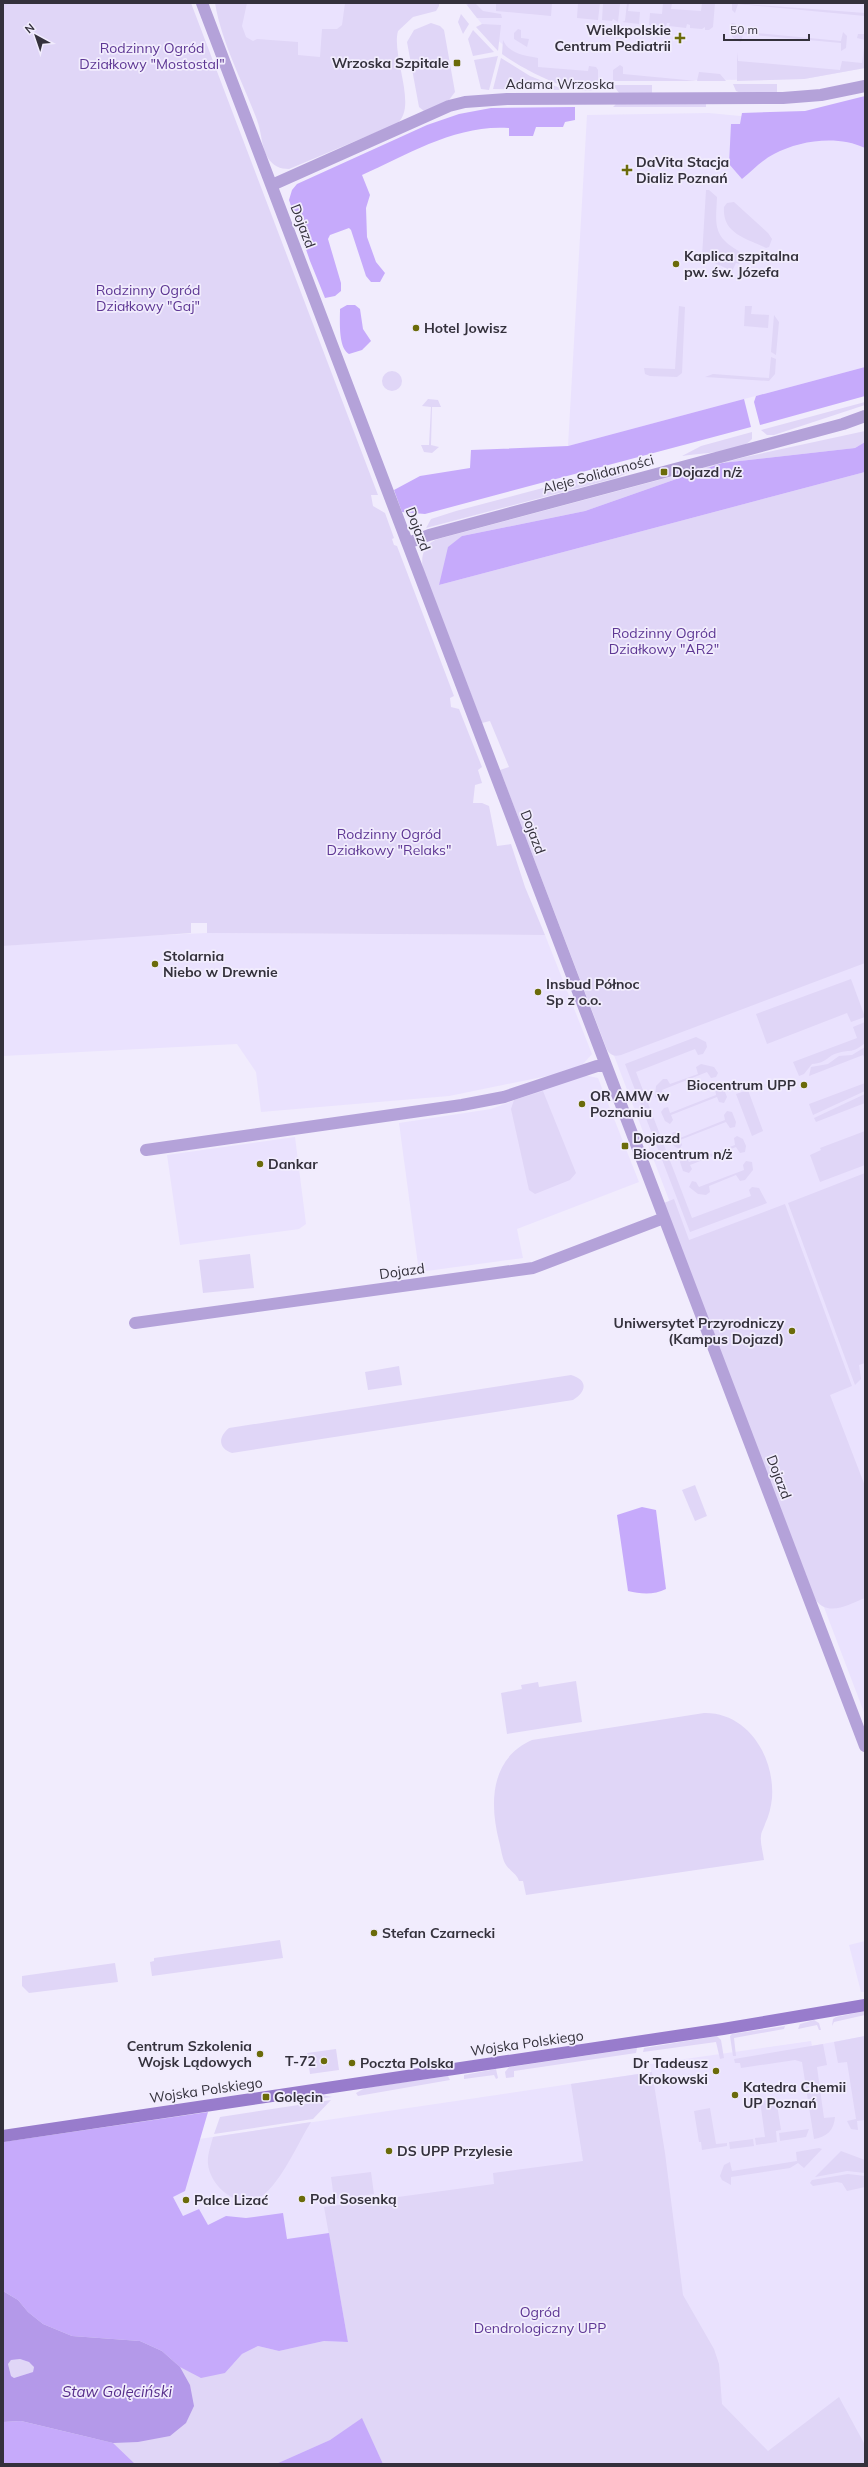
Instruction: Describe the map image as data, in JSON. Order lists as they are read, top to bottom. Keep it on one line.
{"streets":{"street":["Adama Wrzoska","Dojazd","Aleje Solidarności","Wojska Polskiego"]},"crossings":[["Adama Wrzoska","Dojazd"],["Dojazd","Aleje Solidarności"]],"water":["Staw Golęciński"],"parks":["Rodzinny Ogród Działkowy \"Mostostal\"","Rodzinny Ogród Działkowy \"Gaj\"","Rodzinny Ogród Działkowy \"AR2\"","Rodzinny Ogród Działkowy \"Relaks\"","Ogród Dendrologiczny UPP"],"places":{"health":["Wielkpolskie Centrum Pediatrii","DaVita Stacja Dializ Poznań"],"transit":["Wrzoska Szpitale","Dojazd n/ż","Dojazd Biocentrum n/ż","Golęcin"],"other":["Kaplica szpitalna pw. św. Józefa","Hotel Jowisz","Stolarnia Niebo w Drewnie","Insbud Północ Sp z o.o.","Biocentrum UPP","OR AMW w Poznaniu","Dankar","Uniwersytet Przyrodniczy (Kampus Dojazd)","Stefan Czarnecki","Centrum Szkolenia Wojsk Lądowych","T-72","Poczta Polska","Dr Tadeusz Krokowski","Katedra Chemii UP Poznań","DS UPP Przylesie","Pod Sosenką","Palce Lizać"]},"scale_bar":"50 m","north":"top left"}
